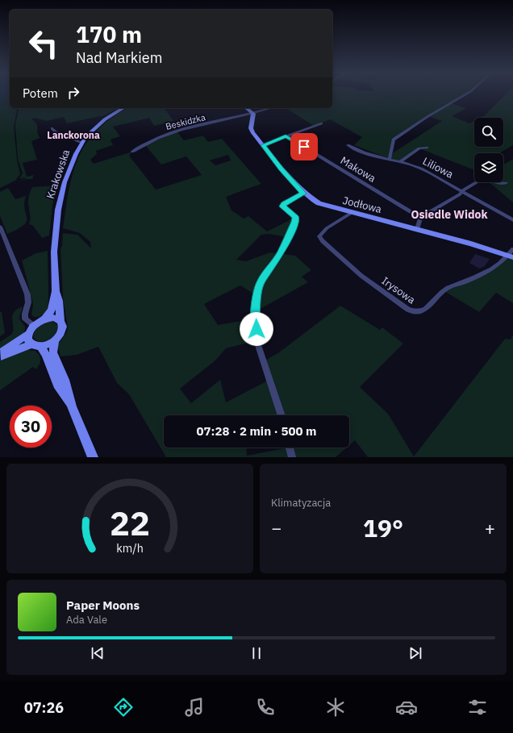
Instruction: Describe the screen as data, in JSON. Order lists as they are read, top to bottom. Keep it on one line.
{"streets":{"street":["Beskidzka","Liliowa","Makowa","Krakowska","Jodłowa","Irysowa"]},"crossings":[["Beskidzka","Jodłowa"],["Jodłowa","Irysowa"]],"districts":["Lanckorona","Osiedle Widok"],"page":{"turn":["170 m","Nad Markiem"],"then":"Potem","limit":"30","trip":"07:28 · 2 min · 500 m","tile":"Klimatyzacja","heat":["−","19°","+"],"song":["Paper Moons","Ada Vale"],"tabs":"07:26","gauge":["22","km/h"]}}
